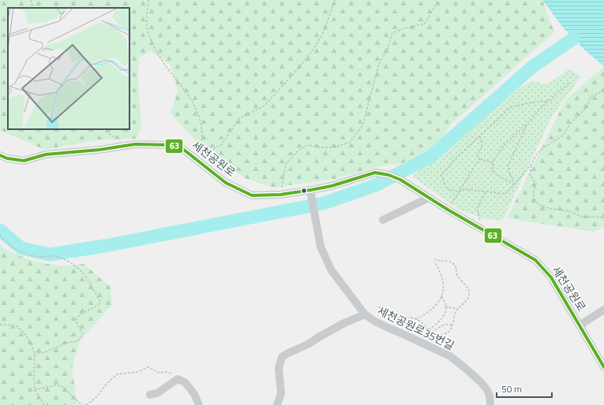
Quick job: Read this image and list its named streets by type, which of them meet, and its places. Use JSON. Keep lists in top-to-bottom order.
{
  "streets": {
    "street": ["세천공원로", "세천공원로35번길"]
  },
  "crossings": [
    ["세천공원로", "세천공원로35번길"]
  ],
  "lines": ["transit line 63"],
  "scale_bar": "50 m"
}
